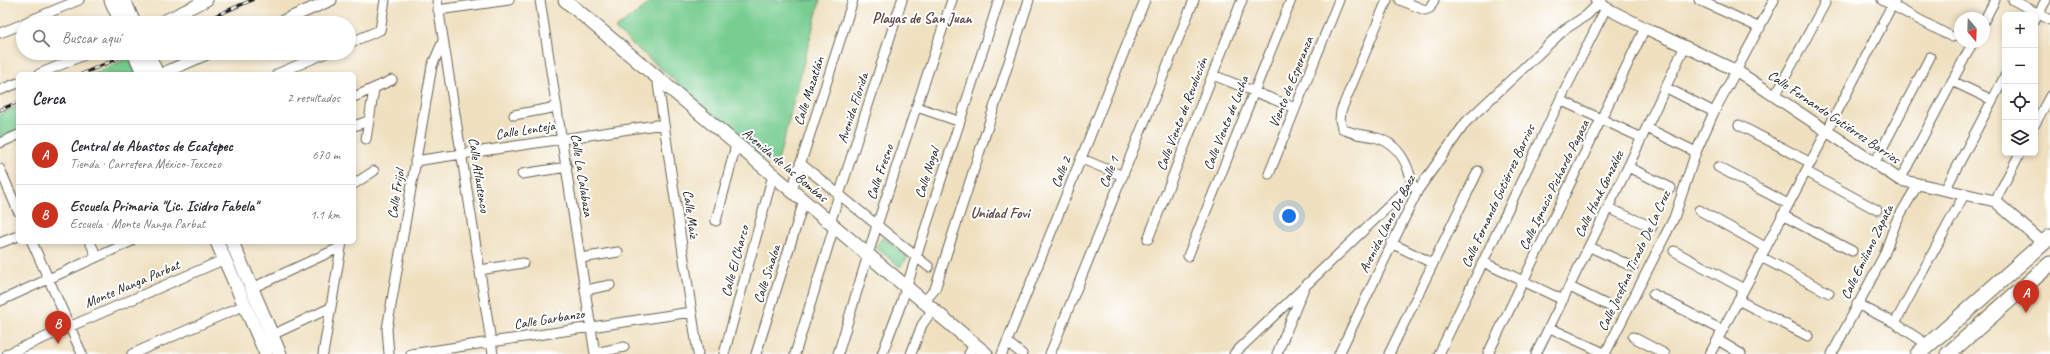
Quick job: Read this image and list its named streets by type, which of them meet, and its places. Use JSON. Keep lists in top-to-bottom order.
{
  "streets": {
    "main road": ["Avenida de las Bombas"],
    "street": [
      "Viento de Esperanza",
      "Calle Mazatlán",
      "Avenida Florida",
      "Calle Viento de Revolución",
      "Calle Fernando Gutiérrez Barrios",
      "Calle Viento de Lucha",
      "Calle Lenteja",
      "Calle Fresno",
      "Calle 2",
      "Calle 1",
      "Calle Nogal",
      "Calle Atlautenco",
      "Calle La Calabaza",
      "Calle Ignacio Pichardo Pagaza",
      "Calle Frijol",
      "Calle Hank González",
      "Calle Maíz",
      "Avenida Llano De Baez",
      "Calle Emiliano Zapata",
      "Calle El Charco",
      "Calle Josefina Tirado De La Cruz",
      "Calle Sinaloa",
      "Monte Nanga Parbat",
      "Calle Garbanzo"
    ]
  },
  "crossings": [
    ["Calle Mazatlán", "Avenida de las Bombas"],
    ["Avenida Florida", "Avenida de las Bombas"],
    ["Calle Fernando Gutiérrez Barrios", "Calle Ignacio Pichardo Pagaza"],
    ["Calle Fernando Gutiérrez Barrios", "Calle Hank González"],
    ["Calle Fernando Gutiérrez Barrios", "Avenida Llano De Baez"],
    ["Calle Fernando Gutiérrez Barrios", "Calle Emiliano Zapata"],
    ["Calle Fernando Gutiérrez Barrios", "Calle Josefina Tirado De La Cruz"],
    ["Calle Lenteja", "Calle Atlautenco"],
    ["Calle Lenteja", "Calle La Calabaza"],
    ["Calle Lenteja", "Calle Frijol"],
    ["Calle Lenteja", "Calle Maíz"],
    ["Avenida de las Bombas", "Calle Fresno"],
    ["Avenida de las Bombas", "Calle Nogal"],
    ["Avenida de las Bombas", "Calle Maíz"],
    ["Avenida de las Bombas", "Calle El Charco"],
    ["Avenida de las Bombas", "Calle Sinaloa"],
    ["Calle Atlautenco", "Calle Frijol"],
    ["Calle Atlautenco", "Calle Garbanzo"],
    ["Calle La Calabaza", "Calle Garbanzo"],
    ["Calle Maíz", "Calle Garbanzo"]
  ],
  "districts": ["Playas de San Juan", "Unidad Fovi"],
  "north": "bottom",
  "page": {
    "map_buttons": ["+", "−"],
    "search": "Buscar aquí",
    "heading": ["Cerca", "2 resultados"],
    "list": [
      {
        "mark": "A",
        "name": "Central de Abastos de Ecatepec",
        "note": "Tienda · Carretera México-Texcoco",
        "value": "670 m"
      },
      {
        "mark": "B",
        "name": "Escuela Primaria \"Lic. Isidro Fabela\"",
        "note": "Escuela · Monte Nanga Parbat",
        "value": "1.1 km"
      }
    ],
    "pins": ["A", "B"]
  }
}
